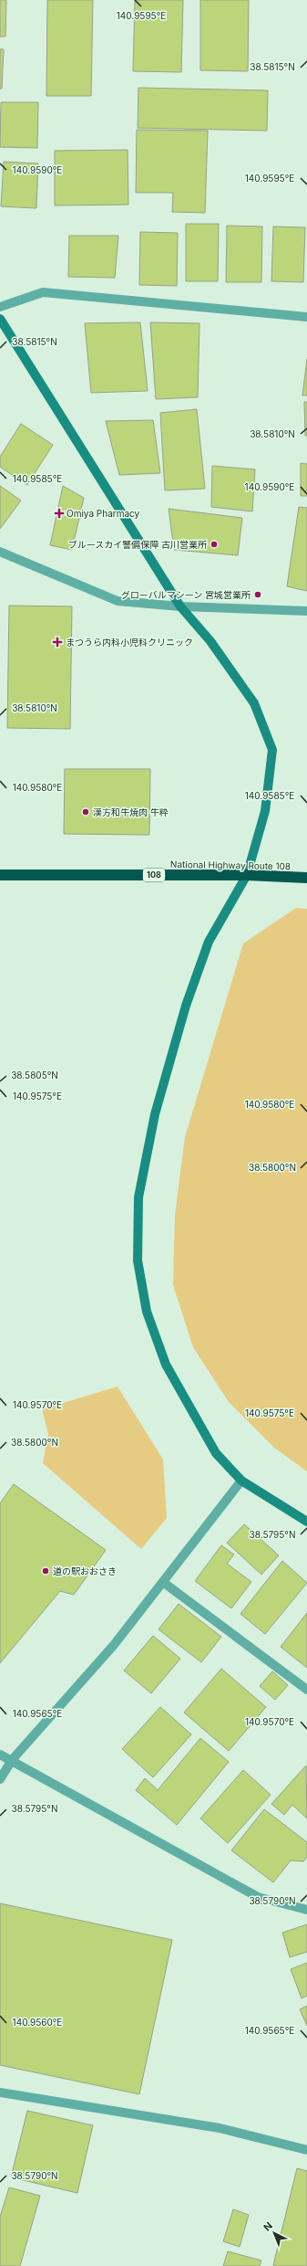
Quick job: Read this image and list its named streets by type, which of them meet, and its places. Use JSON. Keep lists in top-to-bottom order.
{
  "streets": {
    "highway": ["National Highway Route 108", "108"]
  },
  "places": {
    "health": ["Omiya Pharmacy", "まつうら内科小児科クリニック"],
    "other": [
      "ブルースカイ警備保障 古川営業所",
      "グローバルマシーン 宮城営業所",
      "漢方和牛焼肉 牛粋",
      "道の駅おおさき"
    ]
  },
  "north": "top left",
  "coordinates": [
    "140.9595°E",
    "38.5815°N",
    "140.9590°E",
    "38.5810°N",
    "140.9585°E",
    "140.9580°E",
    "38.5805°N",
    "140.9575°E",
    "38.5800°N",
    "140.9570°E",
    "38.5795°N",
    "140.9565°E",
    "38.5790°N",
    "140.9560°E"
  ]
}
